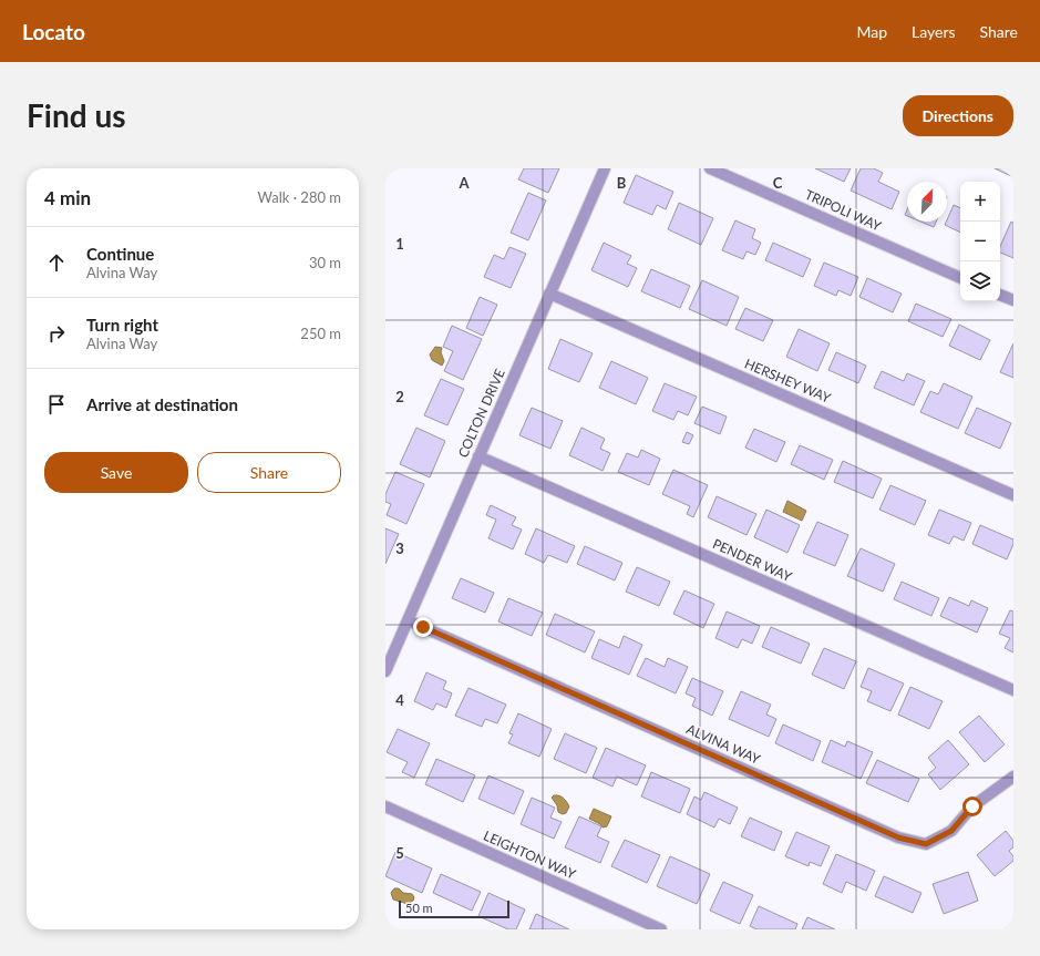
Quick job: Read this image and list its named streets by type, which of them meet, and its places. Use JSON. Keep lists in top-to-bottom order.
{
  "streets": {
    "street": [
      "TRIPOLI WAY",
      "HERSHEY WAY",
      "COLTON DRIVE",
      "PENDER WAY",
      "ALVINA WAY",
      "LEIGHTON WAY"
    ]
  },
  "crossings": [
    ["HERSHEY WAY", "COLTON DRIVE"],
    ["COLTON DRIVE", "PENDER WAY"],
    ["COLTON DRIVE", "ALVINA WAY"]
  ],
  "scale_bar": "50 m",
  "north": "top right",
  "page": {
    "header": "Locato",
    "nav": ["Map", "Layers", "Share"],
    "buttons": [
      "Directions",
      ["Save", "Share"]
    ],
    "title": "Find us",
    "heading": ["4 min", "Walk · 280 m"],
    "map_buttons": ["+", "−"],
    "list": [
      ["Continue", "Alvina Way", "30 m"],
      ["Turn right", "Alvina Way", "250 m"],
      "Arrive at destination"
    ],
    "scale": "50 m"
  },
  "grid": {
    "columns": ["A", "B", "C"],
    "rows": [
      "1",
      "2",
      "3",
      "4",
      "5"
    ]
  }
}
